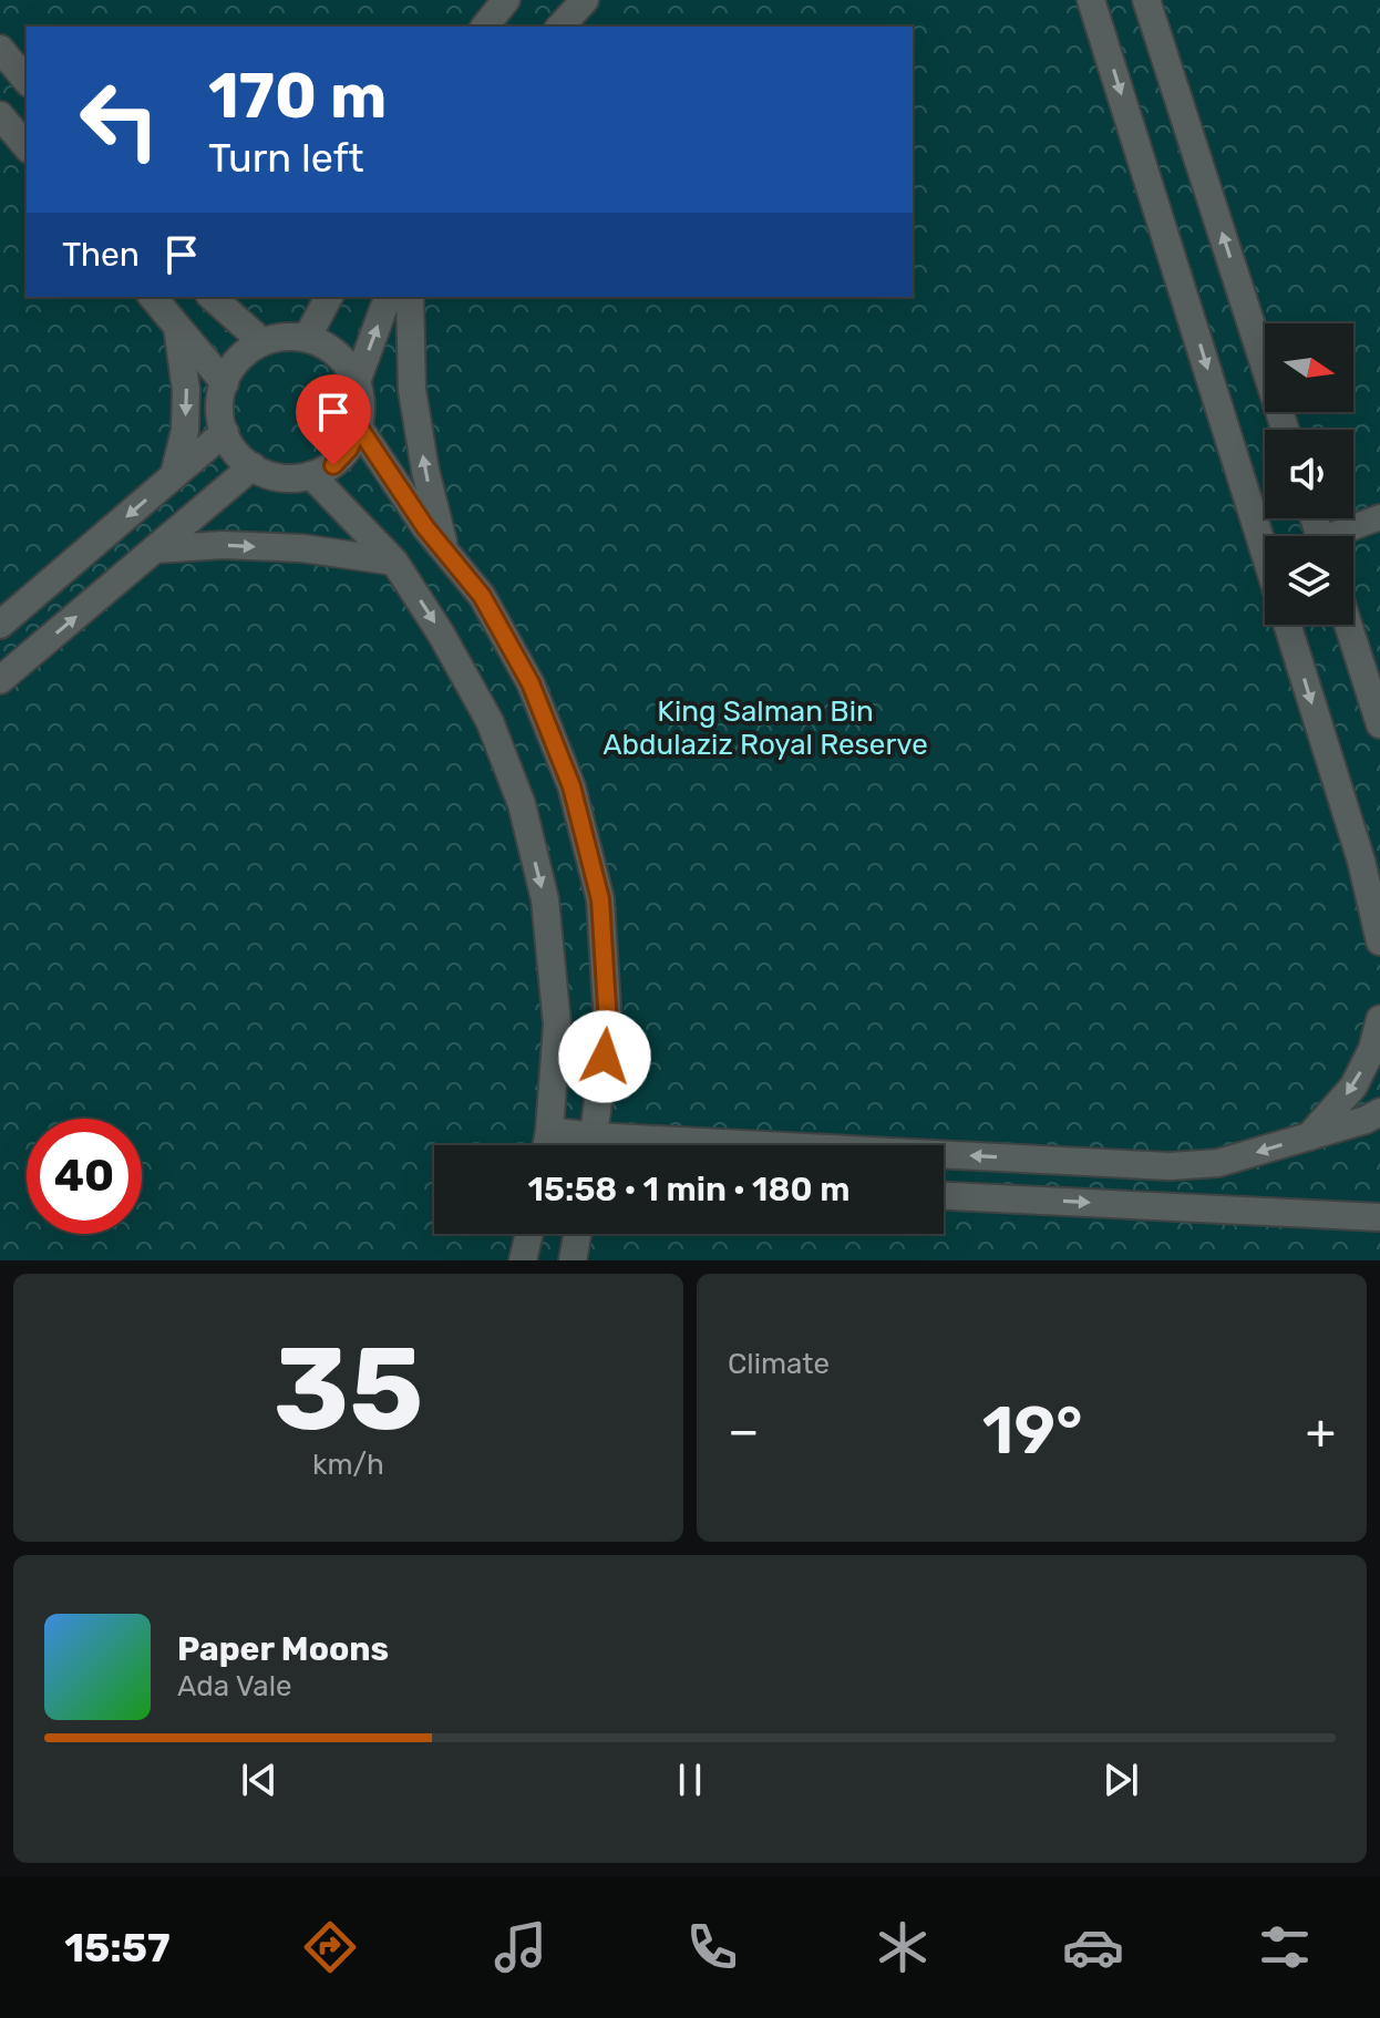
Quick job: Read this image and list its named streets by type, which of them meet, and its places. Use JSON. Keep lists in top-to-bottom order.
{
  "parks": ["King Salman Bin Abdulaziz Royal Reserve"],
  "north": "right",
  "page": {
    "turn": ["170 m", "Turn left"],
    "then": "Then",
    "limit": "40",
    "trip": "15:58 · 1 min · 180 m",
    "tile": [
      ["35", "km/h"],
      "Climate"
    ],
    "heat": ["−", "19°", "+"],
    "song": ["Paper Moons", "Ada Vale"],
    "tabs": "15:57"
  }
}
